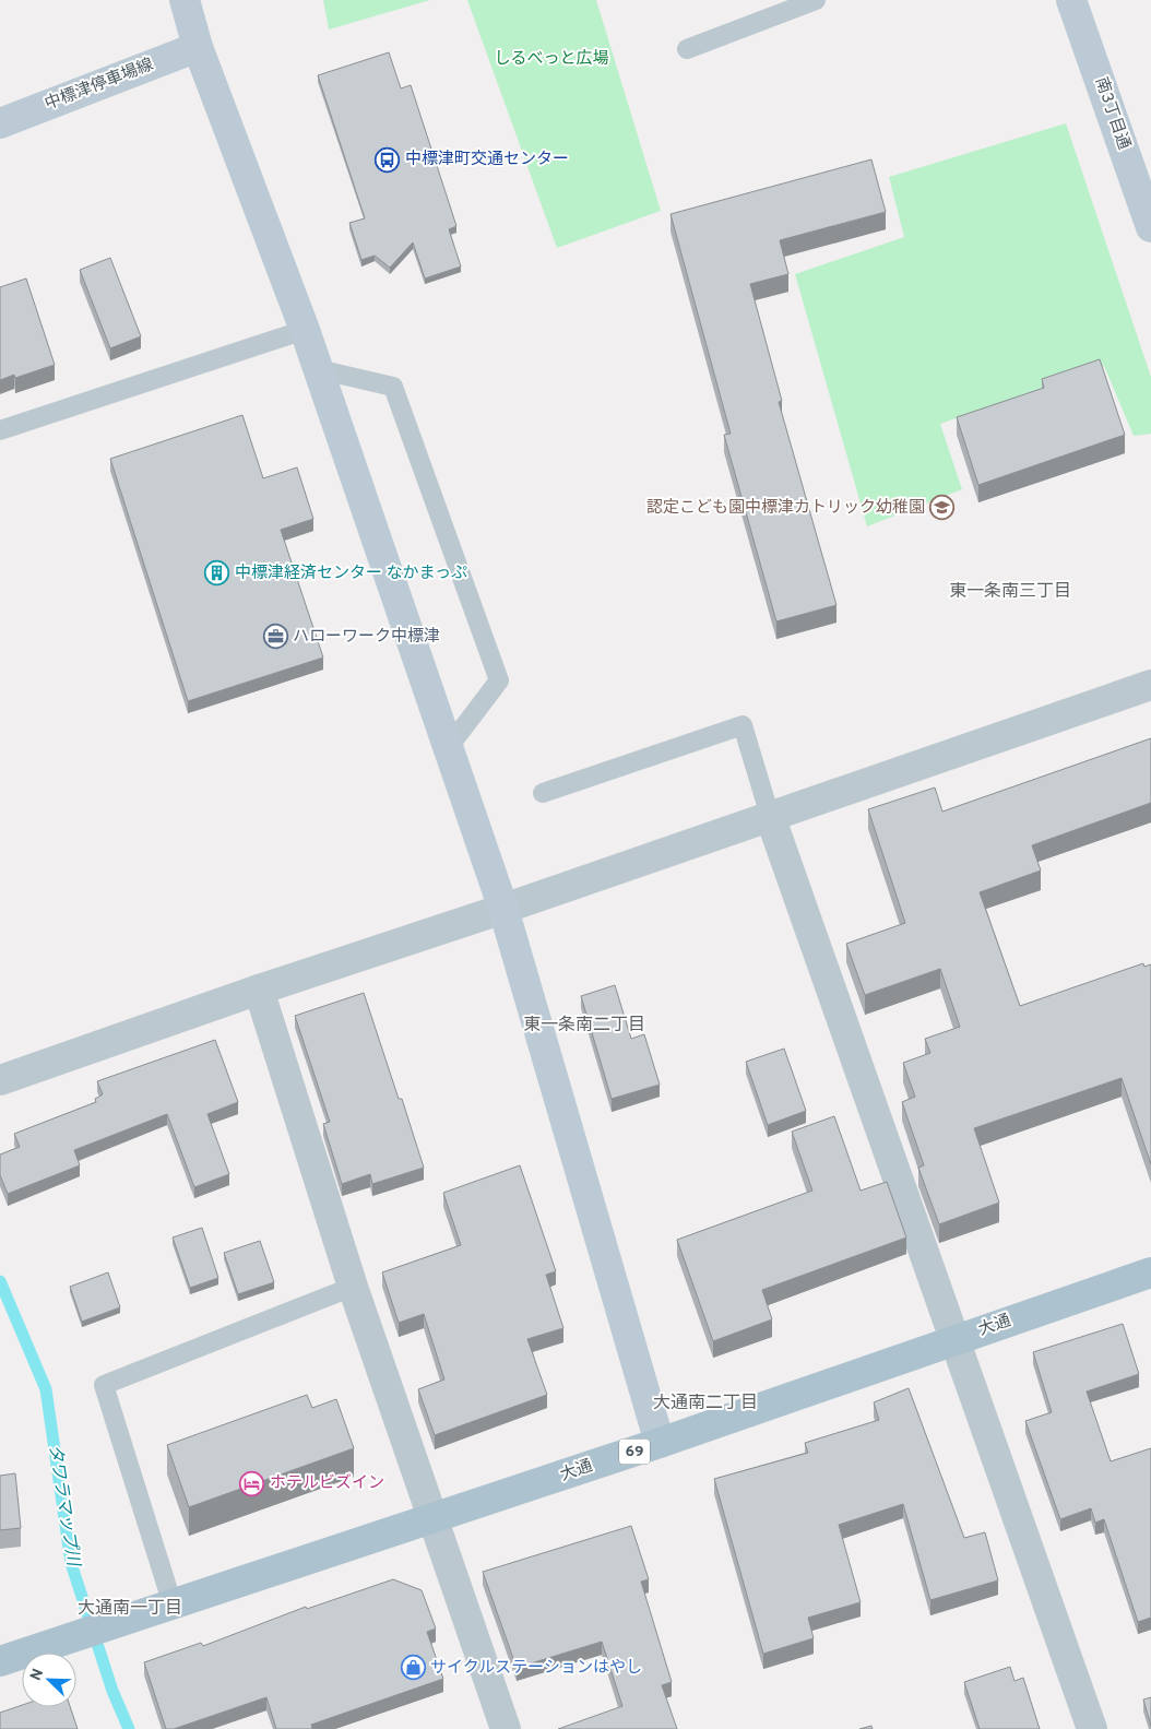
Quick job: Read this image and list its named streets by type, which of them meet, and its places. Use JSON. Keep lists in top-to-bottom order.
{
  "streets": {
    "main road": ["大通", "69"],
    "street": ["中標津停車場線", "南3丁目通"]
  },
  "districts": [
    "東一条南三丁目",
    "東一条南二丁目",
    "大通南二丁目",
    "大通南一丁目"
  ],
  "water": ["タワラマップ川"],
  "parks": ["しるべっと広場"],
  "places": {
    "bus stop": ["中標津町交通センター"],
    "school or university": ["認定こども園中標津カトリック幼稚園"],
    "building": ["中標津経済センター なかまっぷ"],
    "office": ["ハローワーク中標津"],
    "hotel": ["ホテルビズイン"],
    "shop": ["サイクルステーションはやし"]
  },
  "north": "top left"
}
